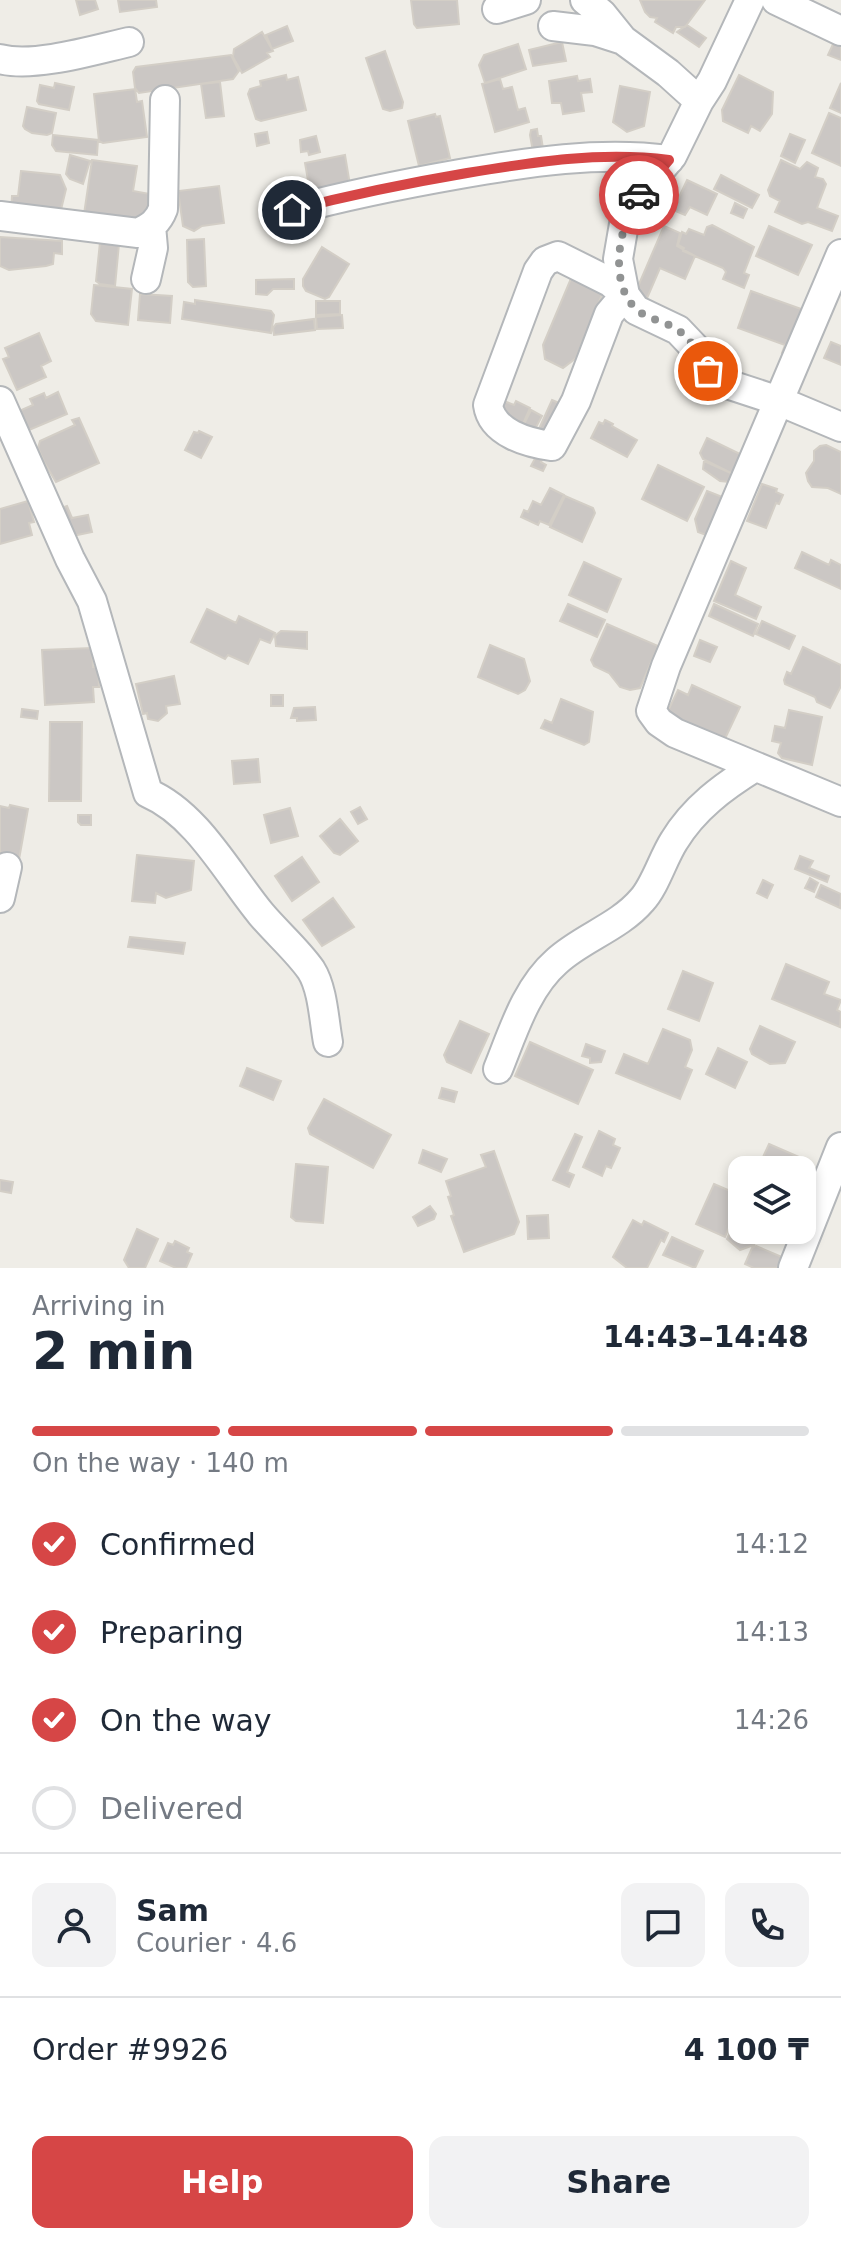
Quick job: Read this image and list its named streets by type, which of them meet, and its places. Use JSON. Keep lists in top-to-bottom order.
{
  "page": {
    "heading": ["2 min", "Arriving in", "14:43–14:48"],
    "panel": [
      "Sam",
      "Courier · 4.6",
      "Order #9926",
      "4 100 ₸"
    ],
    "bar": "On the way · 140 m",
    "list": [
      ["Confirmed", "14:12"],
      ["Preparing", "14:13"],
      ["On the way", "14:26"],
      "Delivered"
    ],
    "buttons": ["Help", "Share"]
  }
}
